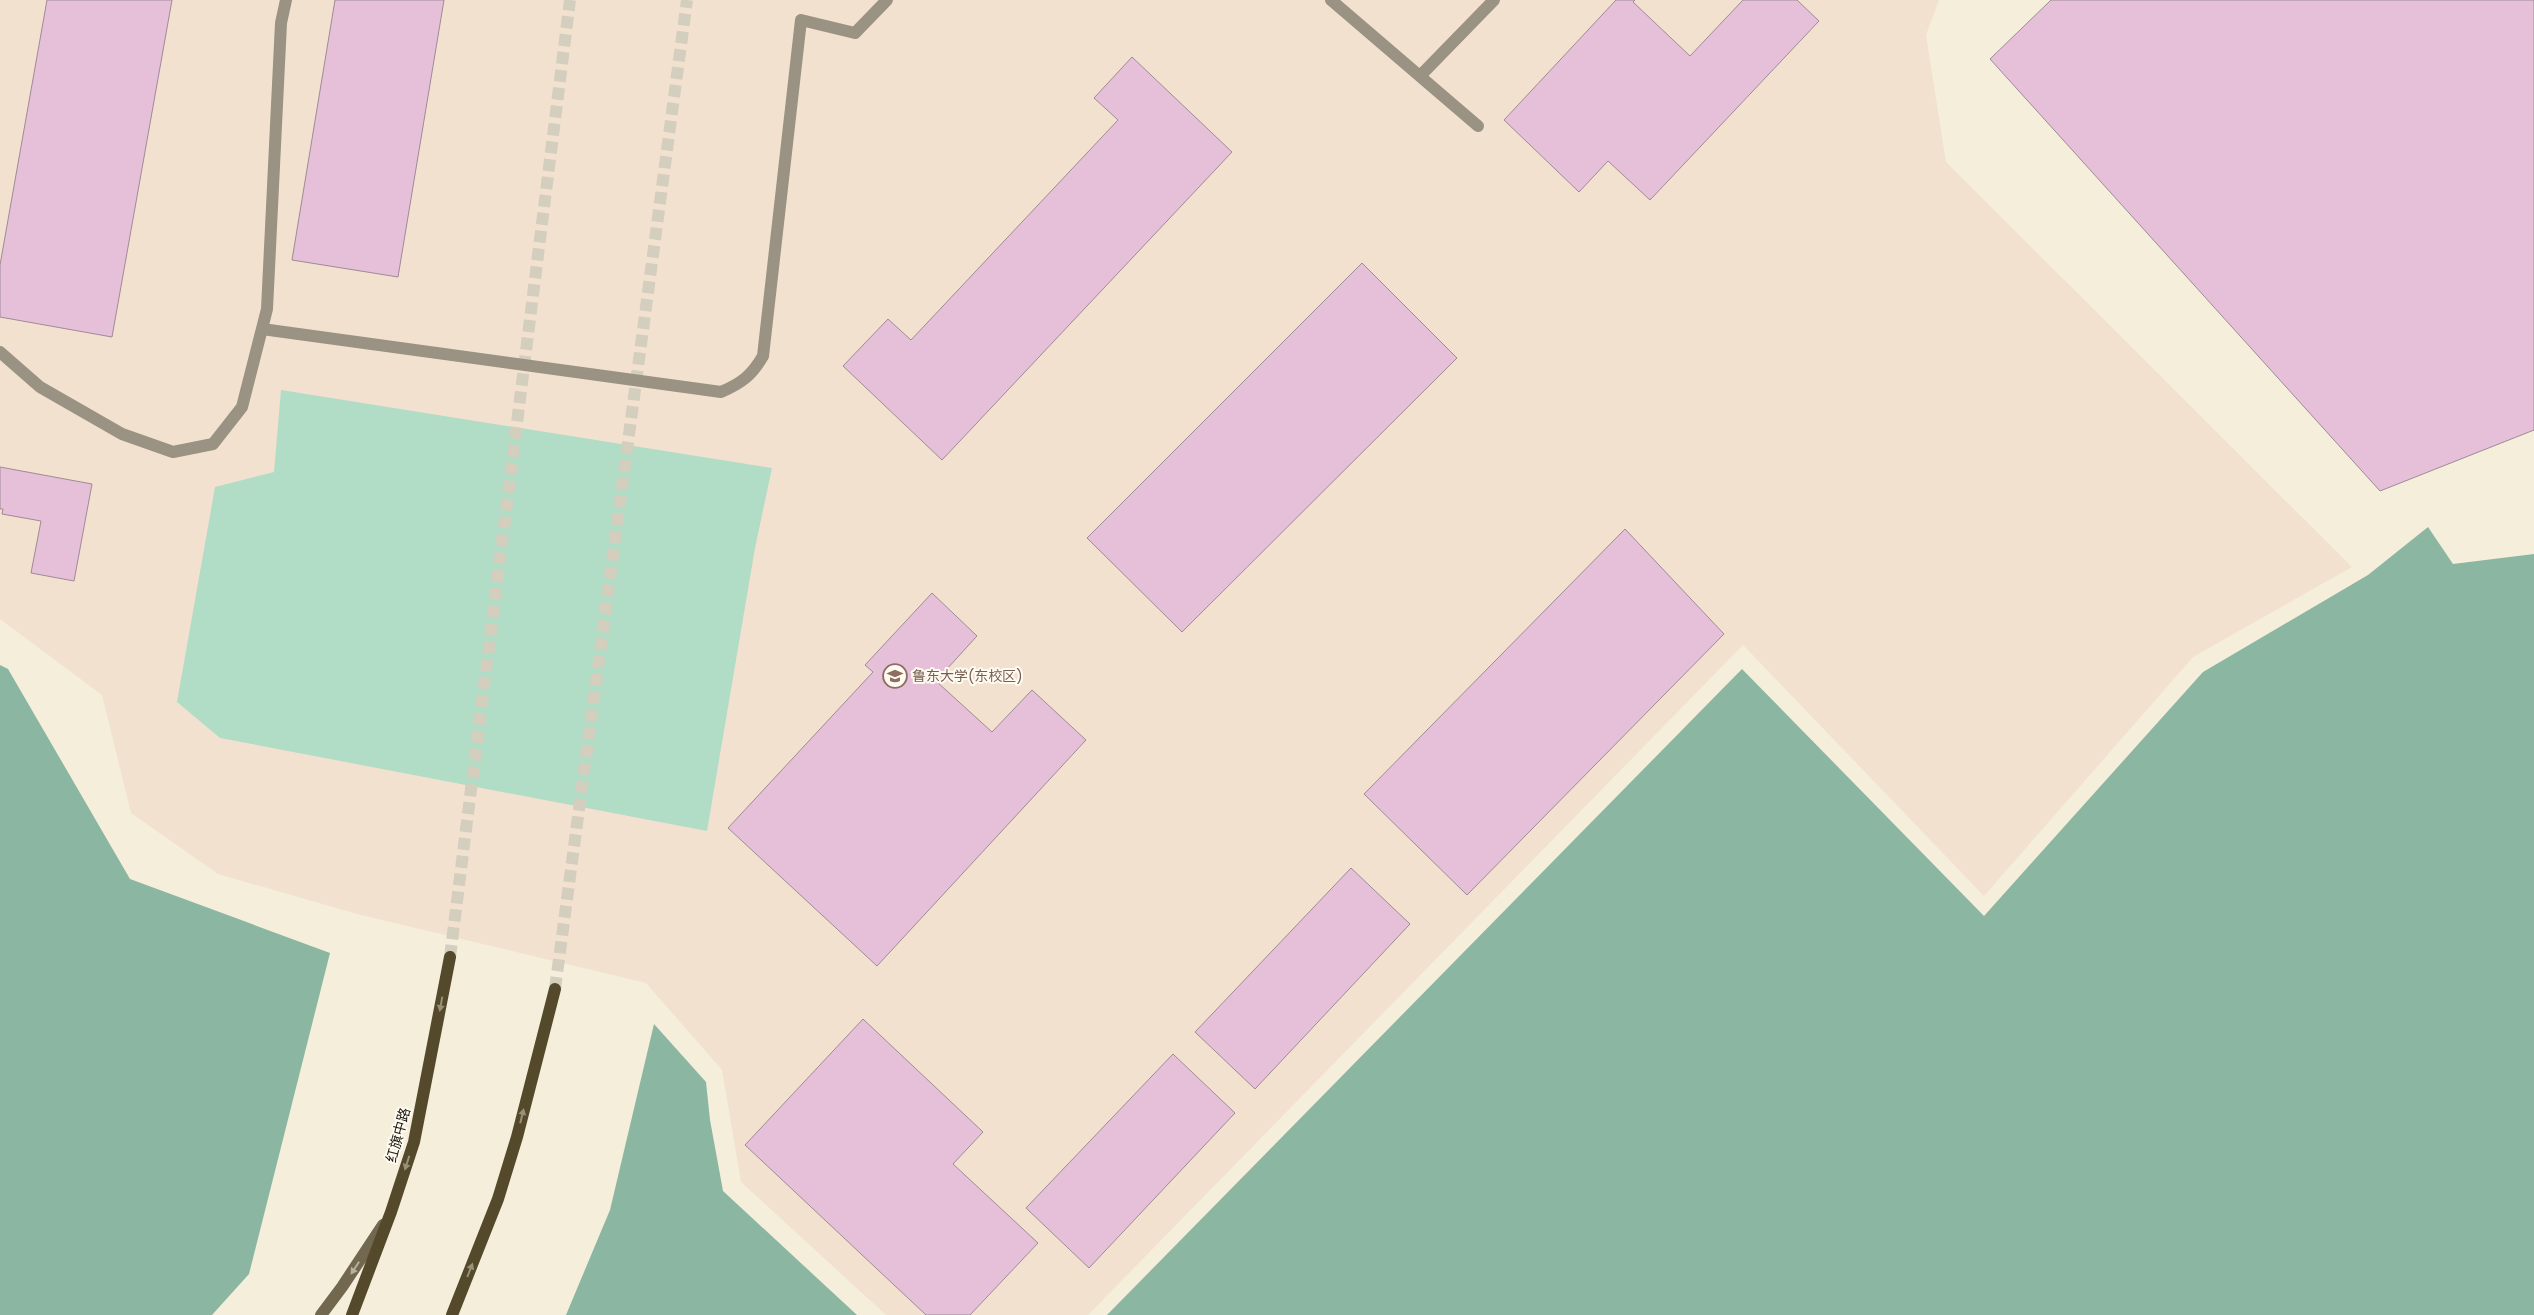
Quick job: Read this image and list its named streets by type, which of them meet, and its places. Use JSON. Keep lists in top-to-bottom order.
{
  "streets": {
    "main road": ["红旗中路"]
  },
  "places": {
    "school or university": ["鲁东大学(东校区)"]
  }
}
